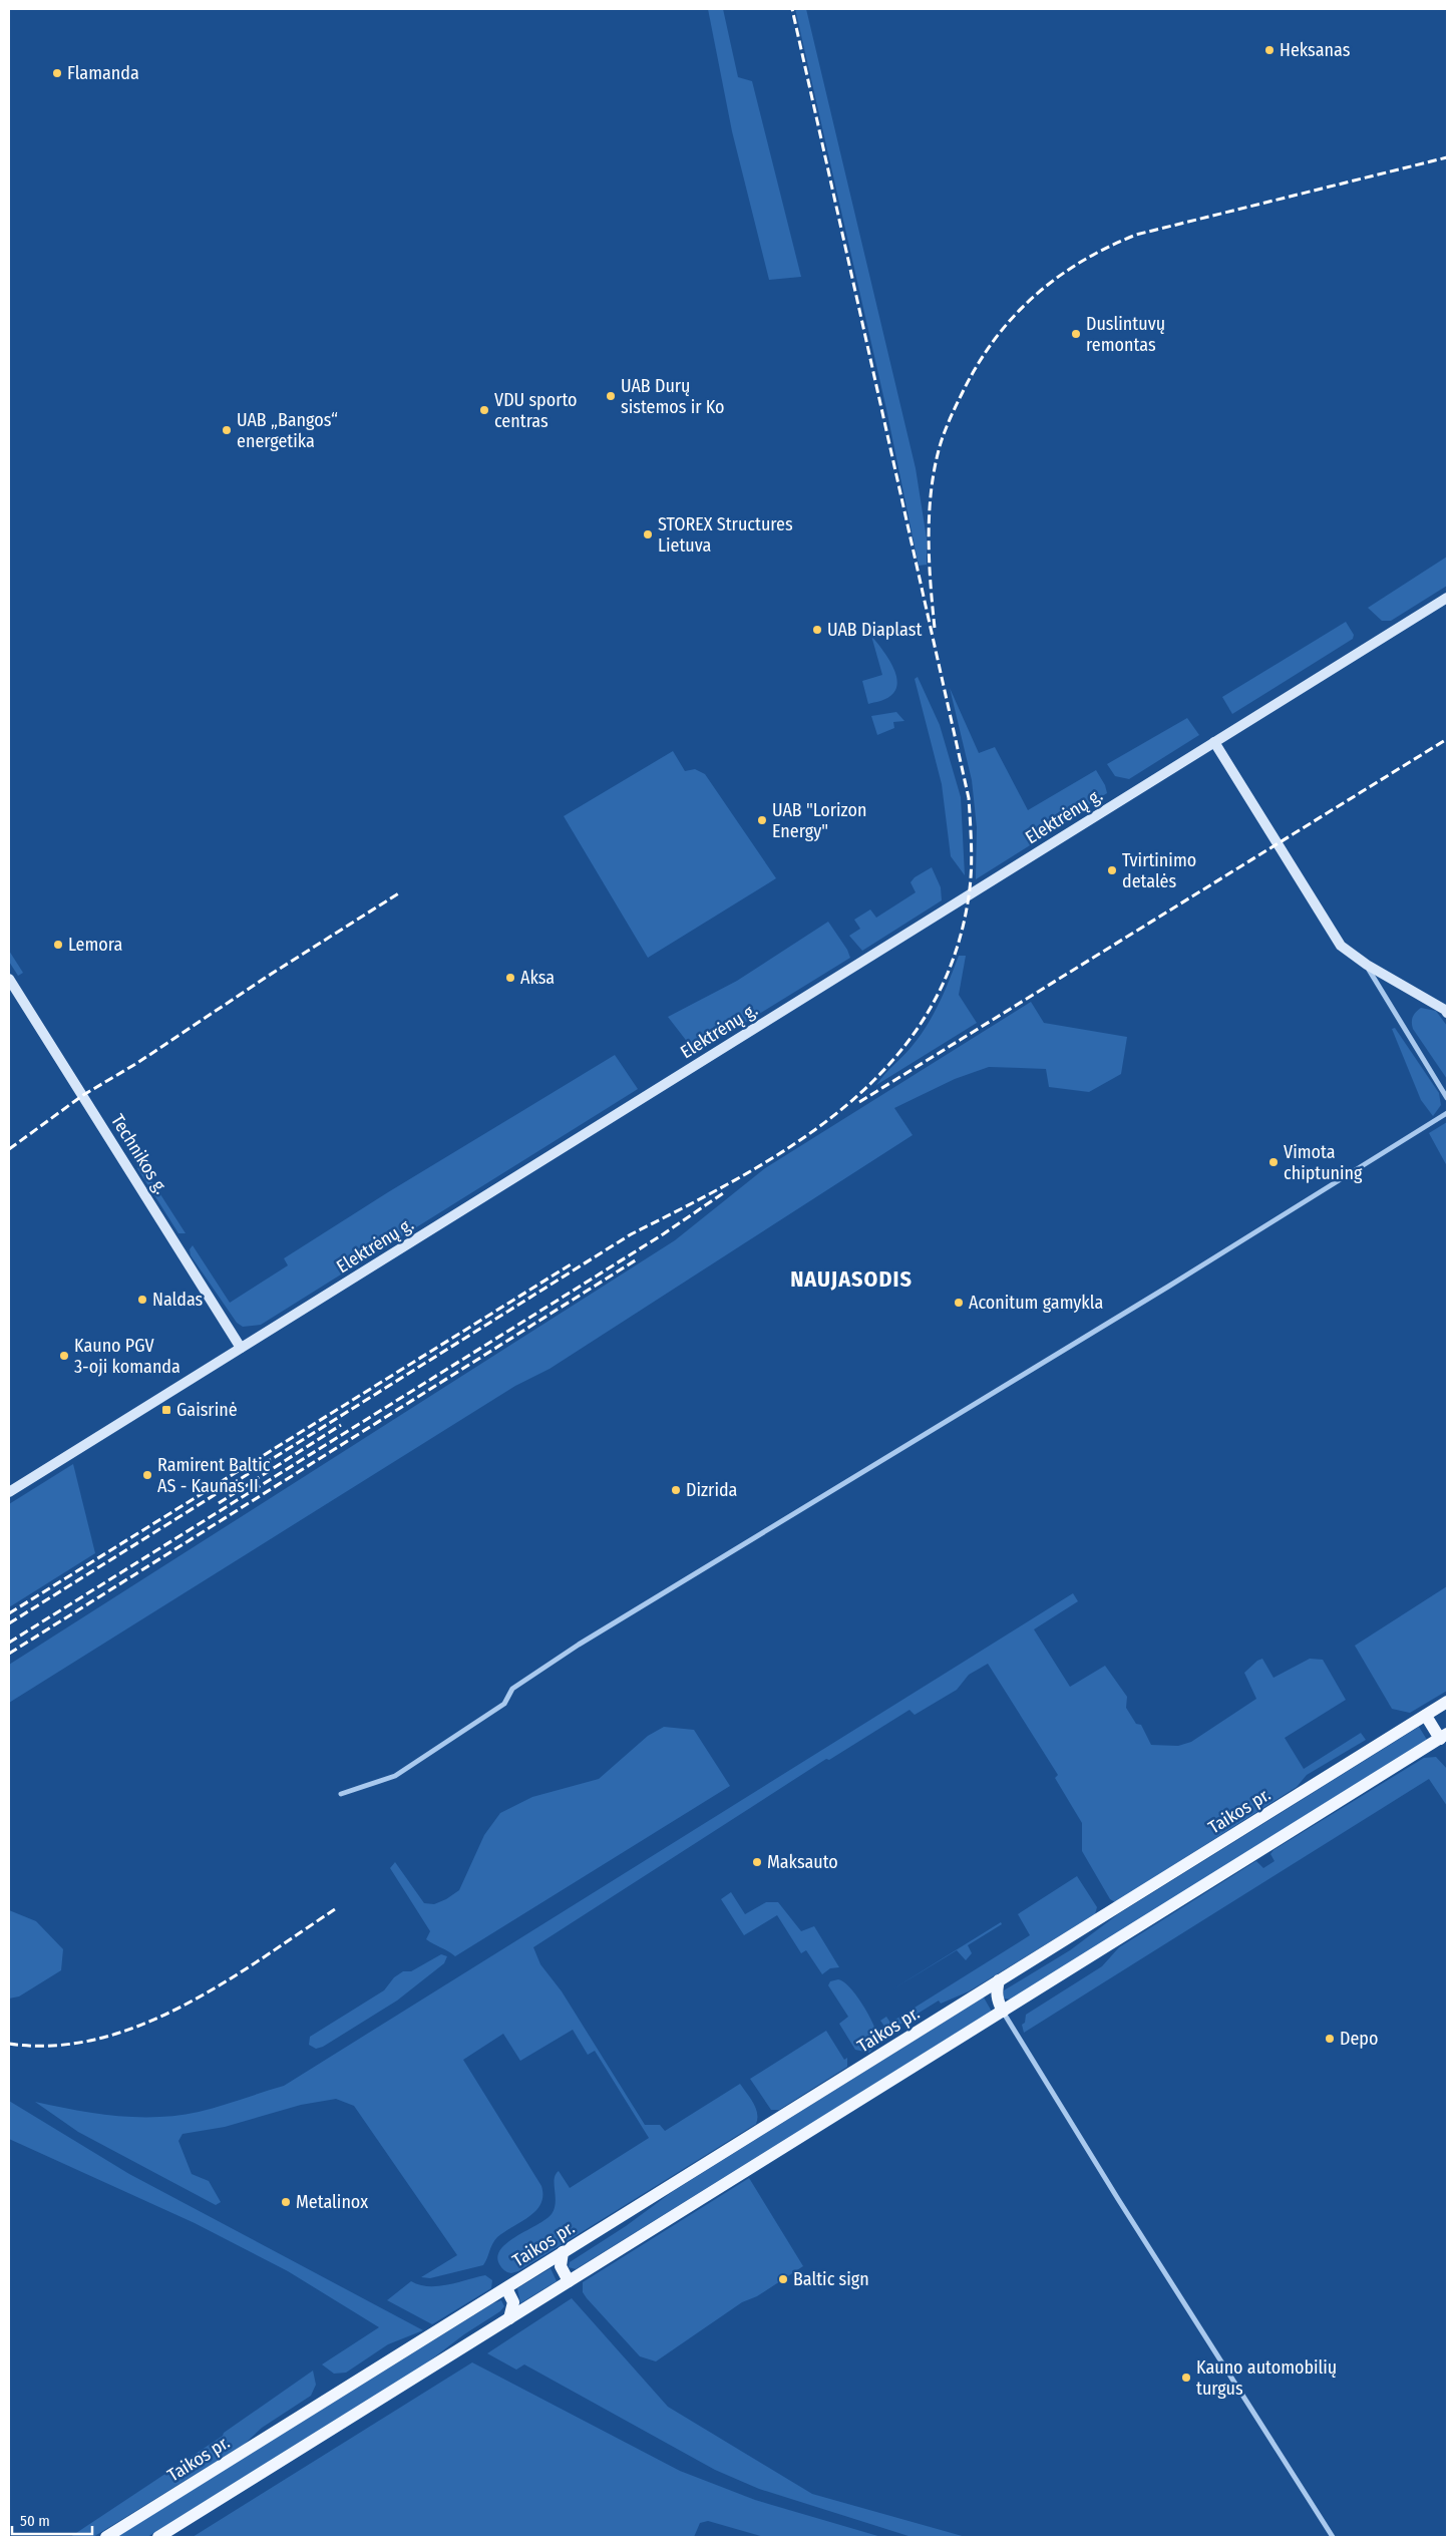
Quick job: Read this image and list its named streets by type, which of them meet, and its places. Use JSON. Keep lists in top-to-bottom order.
{
  "streets": {
    "main road": ["Taikos pr."],
    "street": ["Elektrėnų g.", "Technikos g."]
  },
  "crossings": [
    ["Elektrėnų g.", "Technikos g."]
  ],
  "districts": ["NAUJASODIS"],
  "places": {
    "other": [
      "Heksanas",
      "Flamanda",
      "Duslintuvų remontas",
      "UAB Durų sistemos ir Ko",
      "VDU sporto centras",
      "UAB „Bangos“ energetika",
      "STOREX Structures Lietuva",
      "UAB Diaplast",
      "UAB \"Lorizon Energy\"",
      "Tvirtinimo detalės",
      "Lemora",
      "Aksa",
      "Vimota chiptuning",
      "Naldas",
      "Aconitum gamykla",
      "Kauno PGV 3-oji komanda",
      "Ramirent Baltic AS - Kaunas II",
      "Dizrida",
      "Maksauto",
      "Depo",
      "Metalinox",
      "Baltic sign",
      "Kauno automobilių turgus"
    ],
    "transit": ["Gaisrinė"]
  },
  "scale_bar": "50 m"
}
